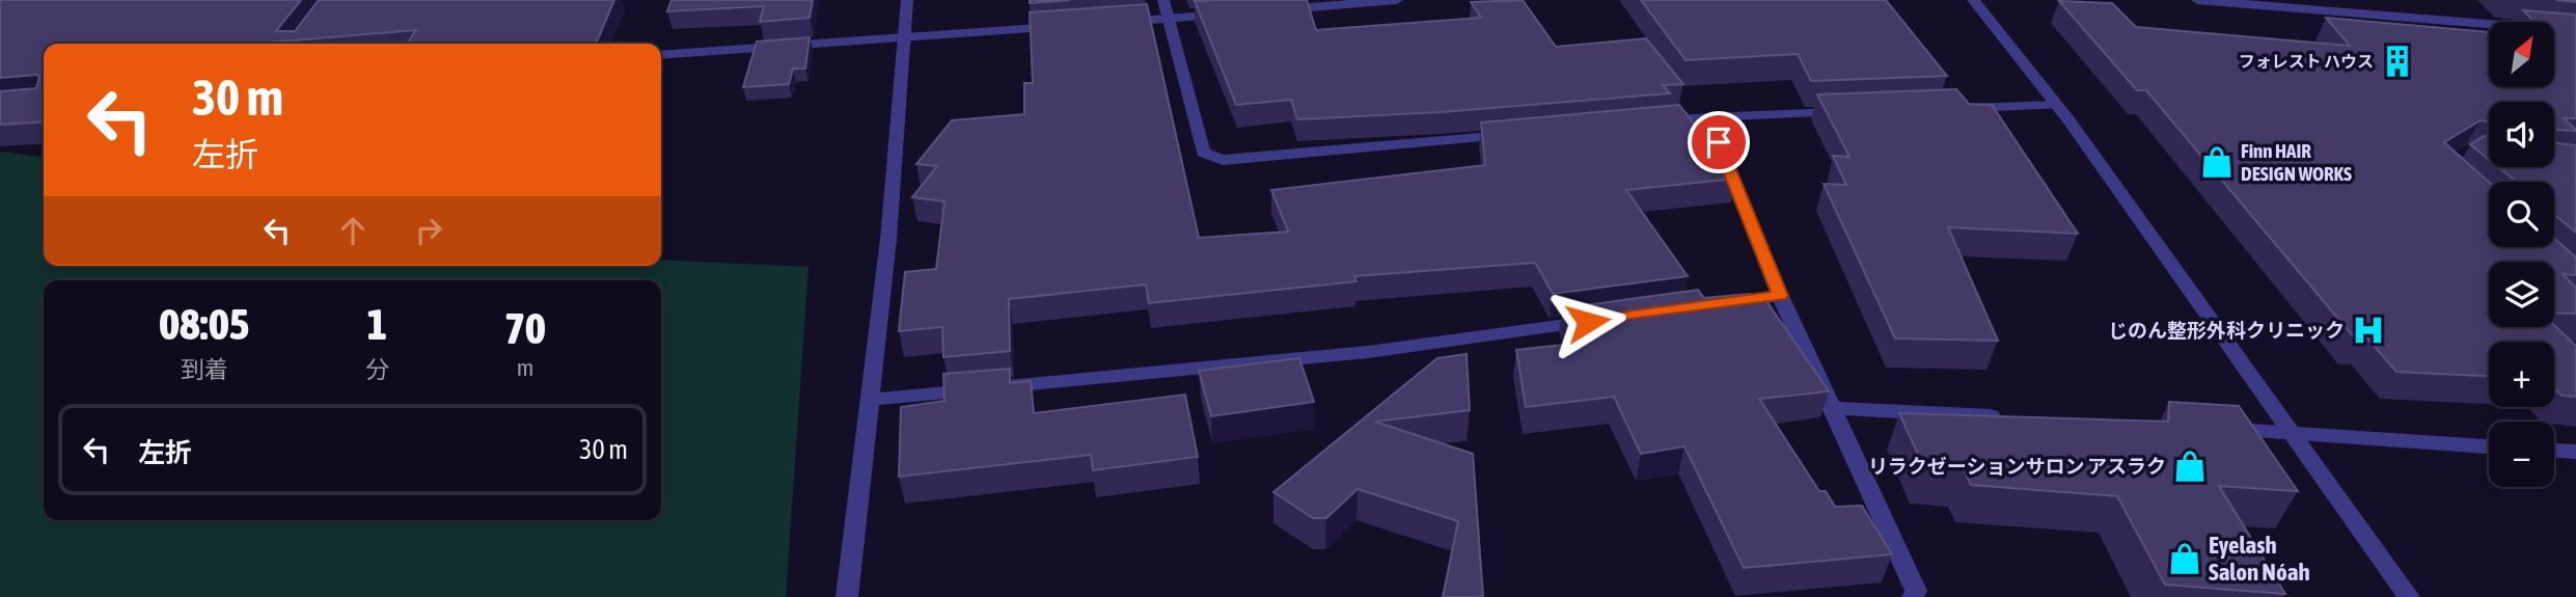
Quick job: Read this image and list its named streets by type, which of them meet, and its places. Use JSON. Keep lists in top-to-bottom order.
{
  "places": {
    "building": ["フォレスト ハウス"],
    "shop": ["Finn HAIR DESIGN WORKS", "リラクゼーションサロン アスラク", "Eyelash Salon Nóah"],
    "hospital": ["じのん整形外科クリニック"]
  },
  "north": "top right",
  "page": {
    "map_buttons": ["+", "−"],
    "turn": ["30 m", "左折"],
    "eta": [
      "08:05",
      "到着",
      "1",
      "分",
      "70",
      "m"
    ],
    "list": [
      {
        "name": "左折",
        "value": "30 m"
      }
    ]
  }
}
